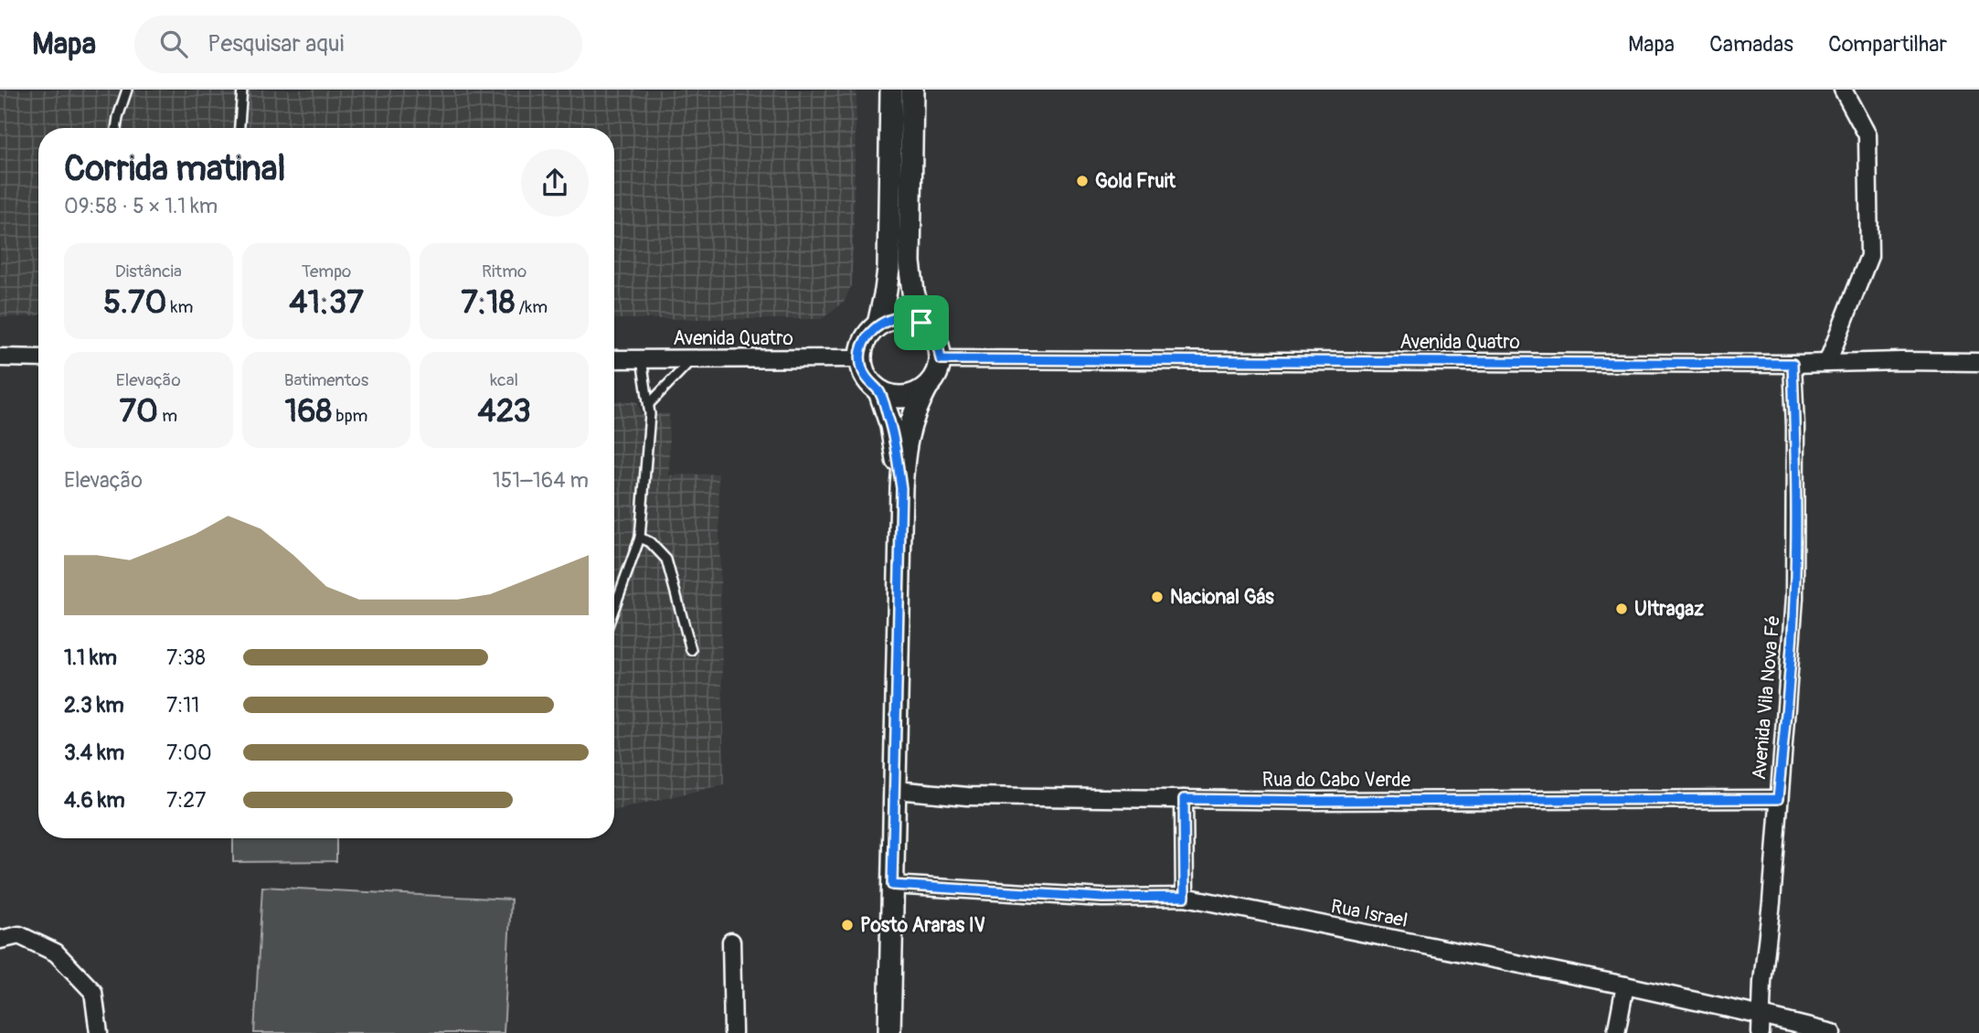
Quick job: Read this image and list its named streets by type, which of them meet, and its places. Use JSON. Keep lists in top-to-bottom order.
{
  "streets": {
    "street": [
      "Avenida Quatro",
      "Avenida Vila Nova Fé",
      "Rua do Cabo Verde",
      "Rua Israel"
    ]
  },
  "crossings": [
    ["Avenida Quatro", "Avenida Vila Nova Fé"],
    ["Avenida Vila Nova Fé", "Rua do Cabo Verde"],
    ["Avenida Vila Nova Fé", "Rua Israel"]
  ],
  "places": [
    "Gold Fruit",
    "Nacional Gás",
    "Ultragaz",
    "Posto Araras IV"
  ],
  "page": {
    "header": "Mapa",
    "search": "Pesquisar aqui",
    "nav": ["Mapa", "Camadas", "Compartilhar"],
    "heading": ["Corrida matinal", "09:58 · 5 × 1.1 km"],
    "stats": [
      ["Distância", "5.70 km"],
      ["Tempo", "41:37"],
      ["Ritmo", "7:18 /km"],
      ["Elevação", "70 m"],
      ["Batimentos", "168 bpm"],
      ["kcal", "423"]
    ],
    "chart": ["Elevação", "151–164 m"],
    "list": [
      {
        "name": "1.1 km",
        "note": "7:38"
      },
      {
        "name": "2.3 km",
        "note": "7:11"
      },
      {
        "name": "3.4 km",
        "note": "7:00"
      },
      {
        "name": "4.6 km",
        "note": "7:27"
      }
    ]
  }
}
